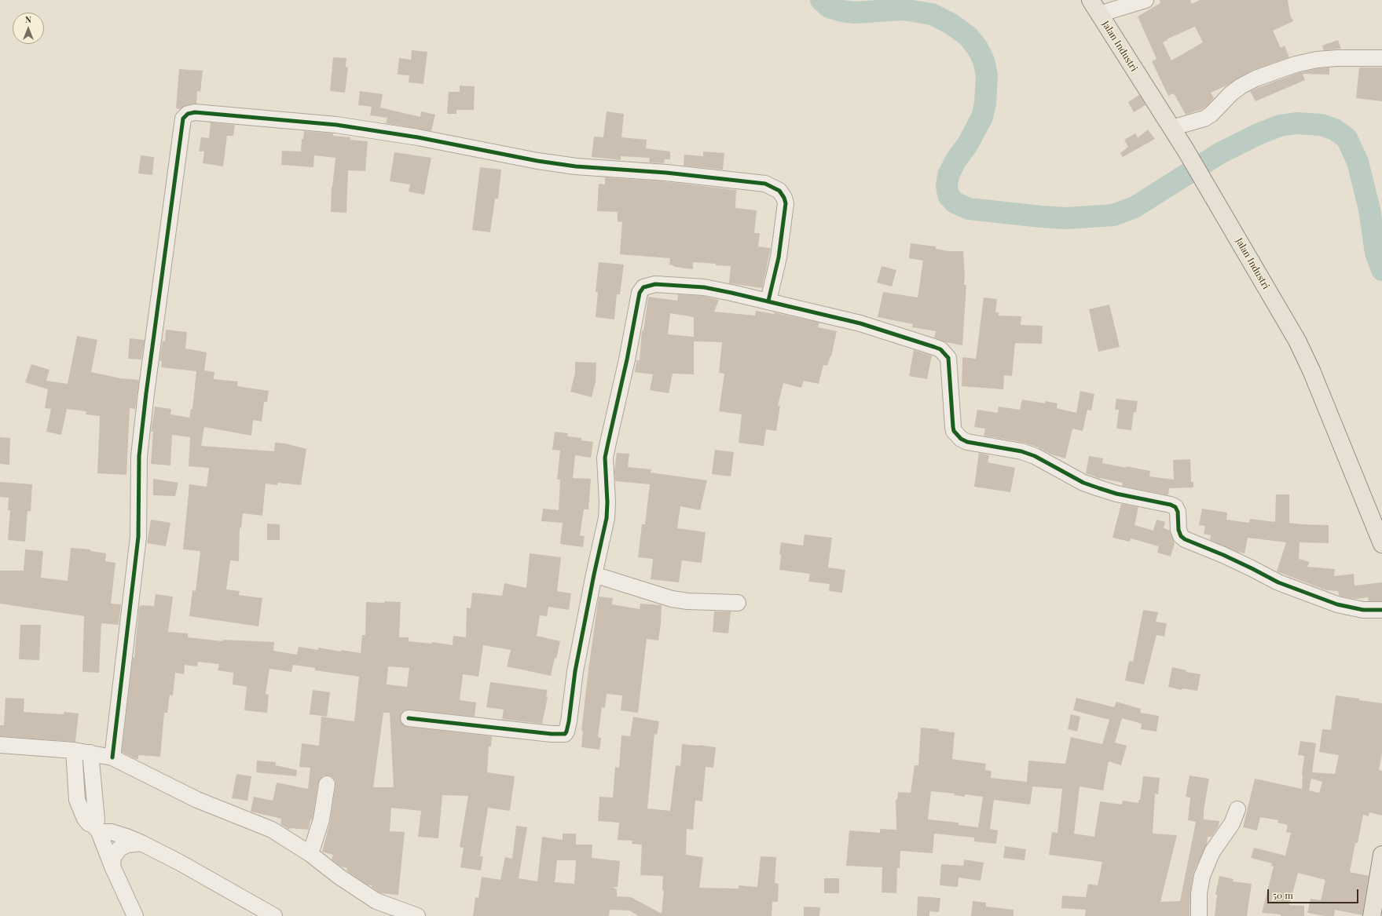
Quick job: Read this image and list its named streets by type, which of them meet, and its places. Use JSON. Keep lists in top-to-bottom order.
{
  "streets": {
    "main road": ["Jalan Industri"]
  },
  "scale_bar": "50 m",
  "north": "top"
}
